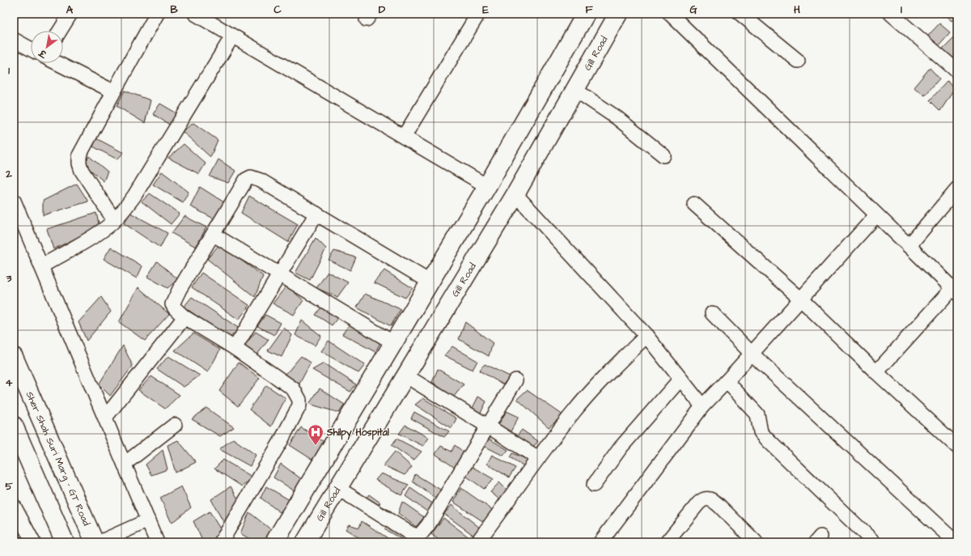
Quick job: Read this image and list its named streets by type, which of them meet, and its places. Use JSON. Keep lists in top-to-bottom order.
{
  "streets": {
    "main road": ["Gill Road", "Sher Shah Suri Marg - GT Road"]
  },
  "places": {
    "hospital": ["Shilpy Hospital"]
  },
  "north": "bottom left",
  "grid": {
    "columns": [
      "A",
      "B",
      "C",
      "D",
      "E",
      "F",
      "G",
      "H",
      "I"
    ],
    "rows": [
      "1",
      "2",
      "3",
      "4",
      "5"
    ]
  }
}
